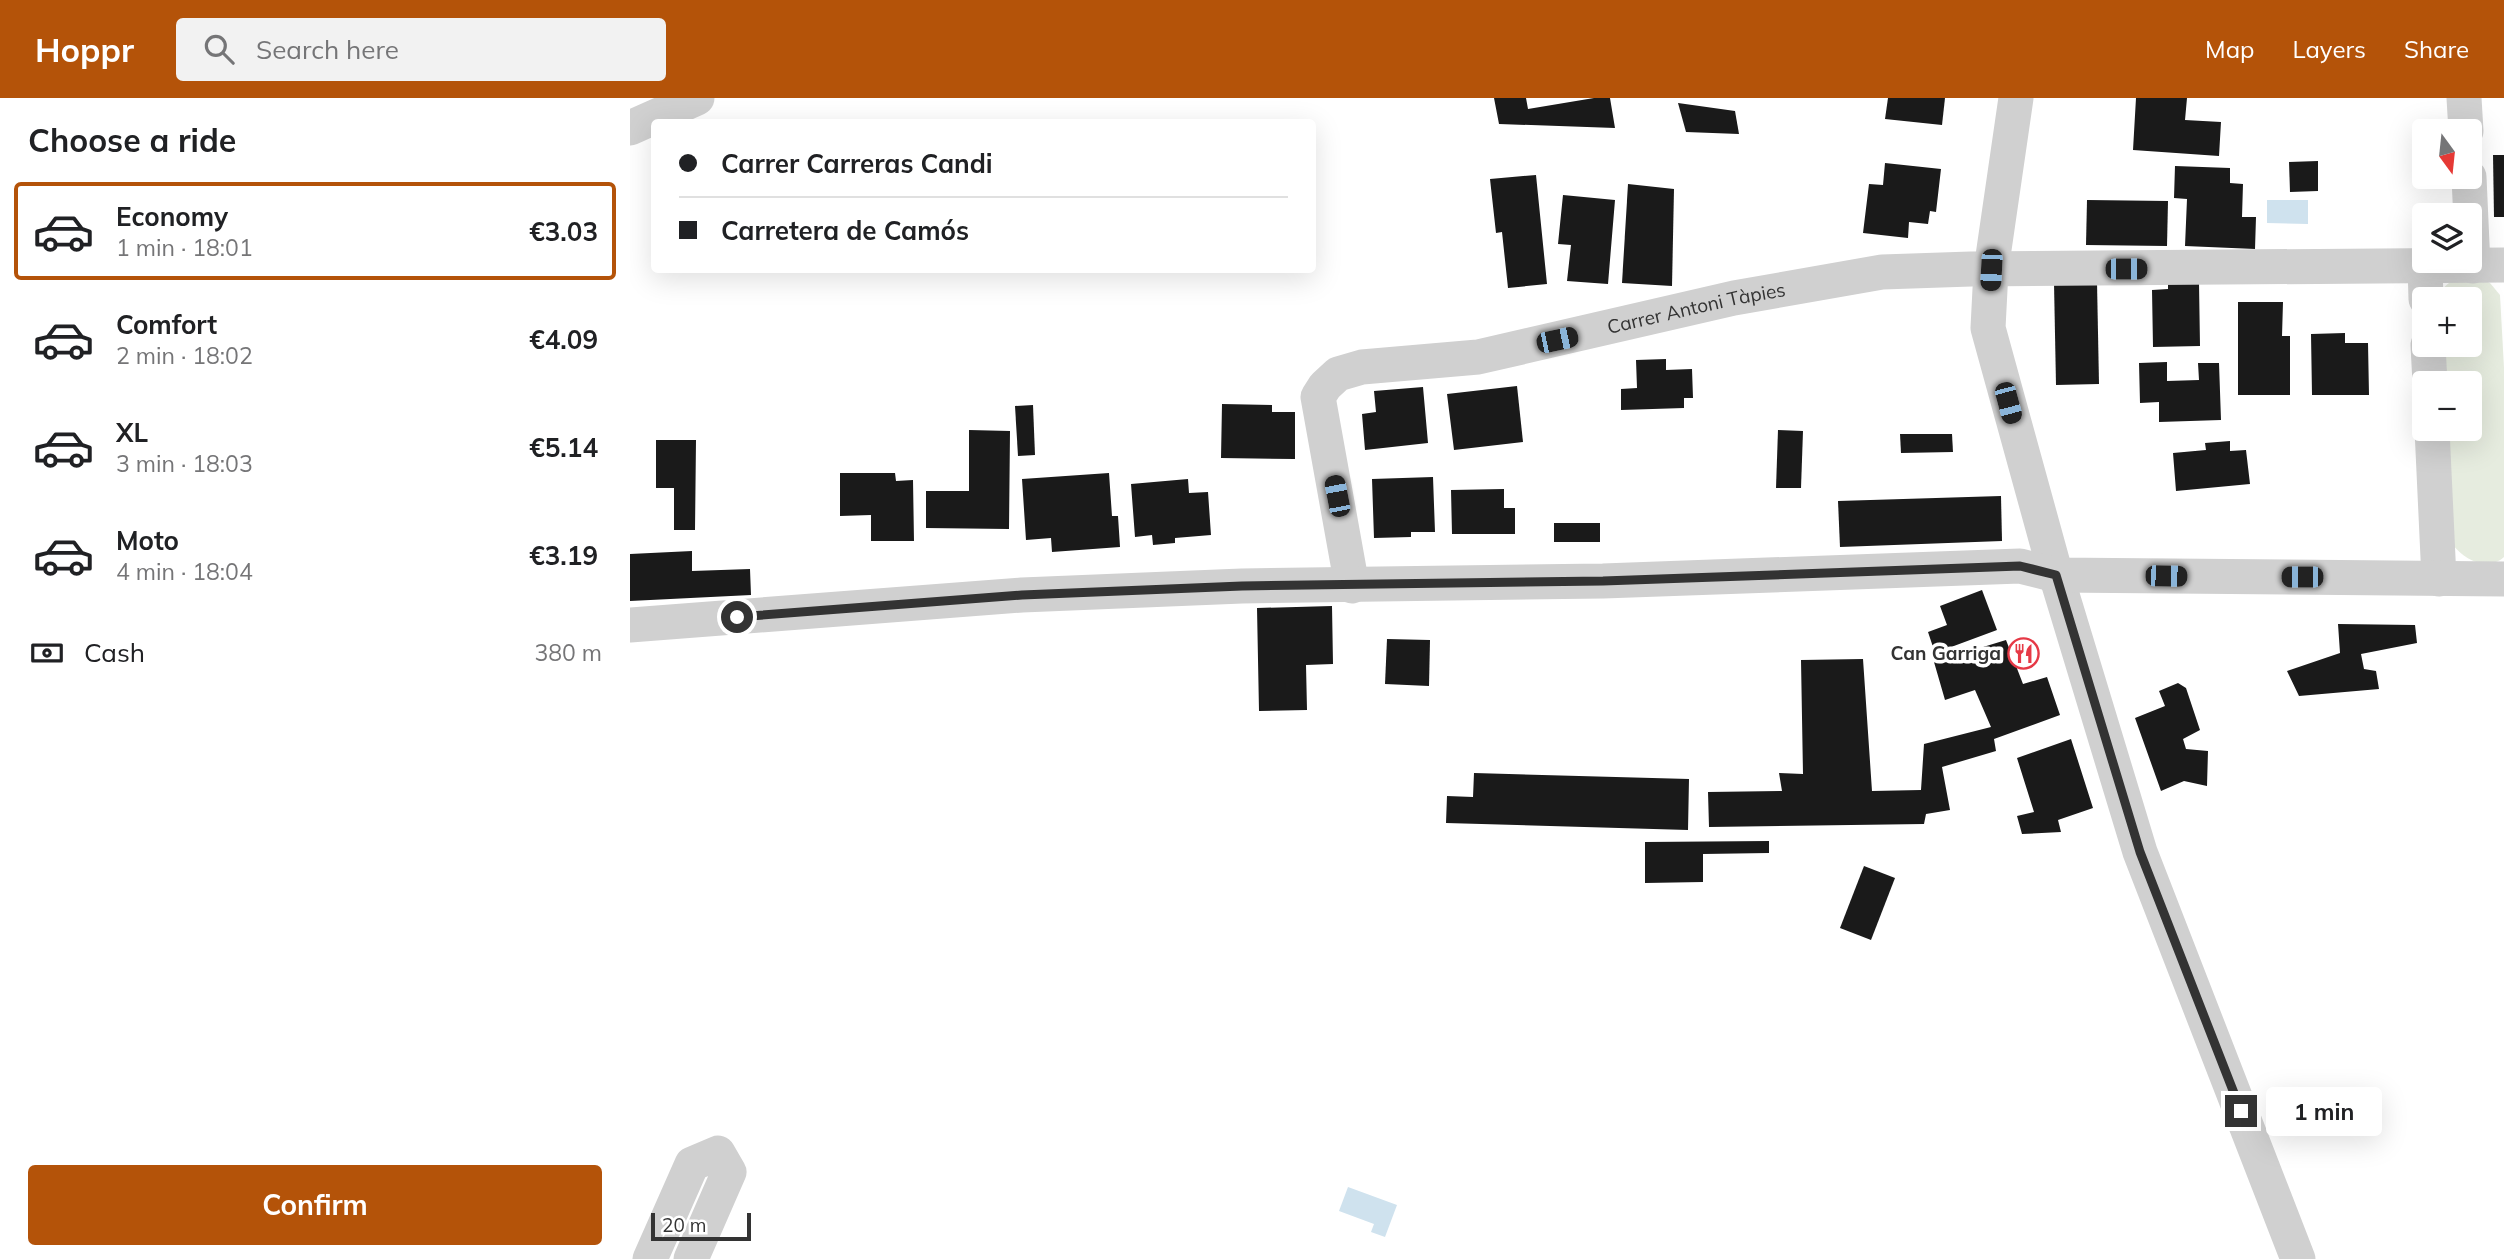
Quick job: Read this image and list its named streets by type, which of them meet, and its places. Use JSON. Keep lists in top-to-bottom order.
{
  "streets": {
    "street": ["Carrer Antoni Tàpies"]
  },
  "places": {
    "restaurant": ["Can Garriga"]
  },
  "scale_bar": "20 m",
  "north": "bottom",
  "page": {
    "header": "Hoppr",
    "search": "Search here",
    "nav": ["Map", "Layers", "Share"],
    "heading": "Choose a ride",
    "map_buttons": ["+", "−"],
    "banner": ["Carrer Carreras Candi", "Carretera de Camós"],
    "list": [
      {
        "name": "Economy",
        "note": "1 min · 18:01",
        "value": "€3.03"
      },
      {
        "name": "Comfort",
        "note": "2 min · 18:02",
        "value": "€4.09"
      },
      {
        "name": "XL",
        "note": "3 min · 18:03",
        "value": "€5.14"
      },
      {
        "name": "Moto",
        "note": "4 min · 18:04",
        "value": "€3.19"
      }
    ],
    "pay": ["Cash", "380 m"],
    "bubble": "1 min",
    "buttons": "Confirm",
    "scale": "20 m"
  }
}
